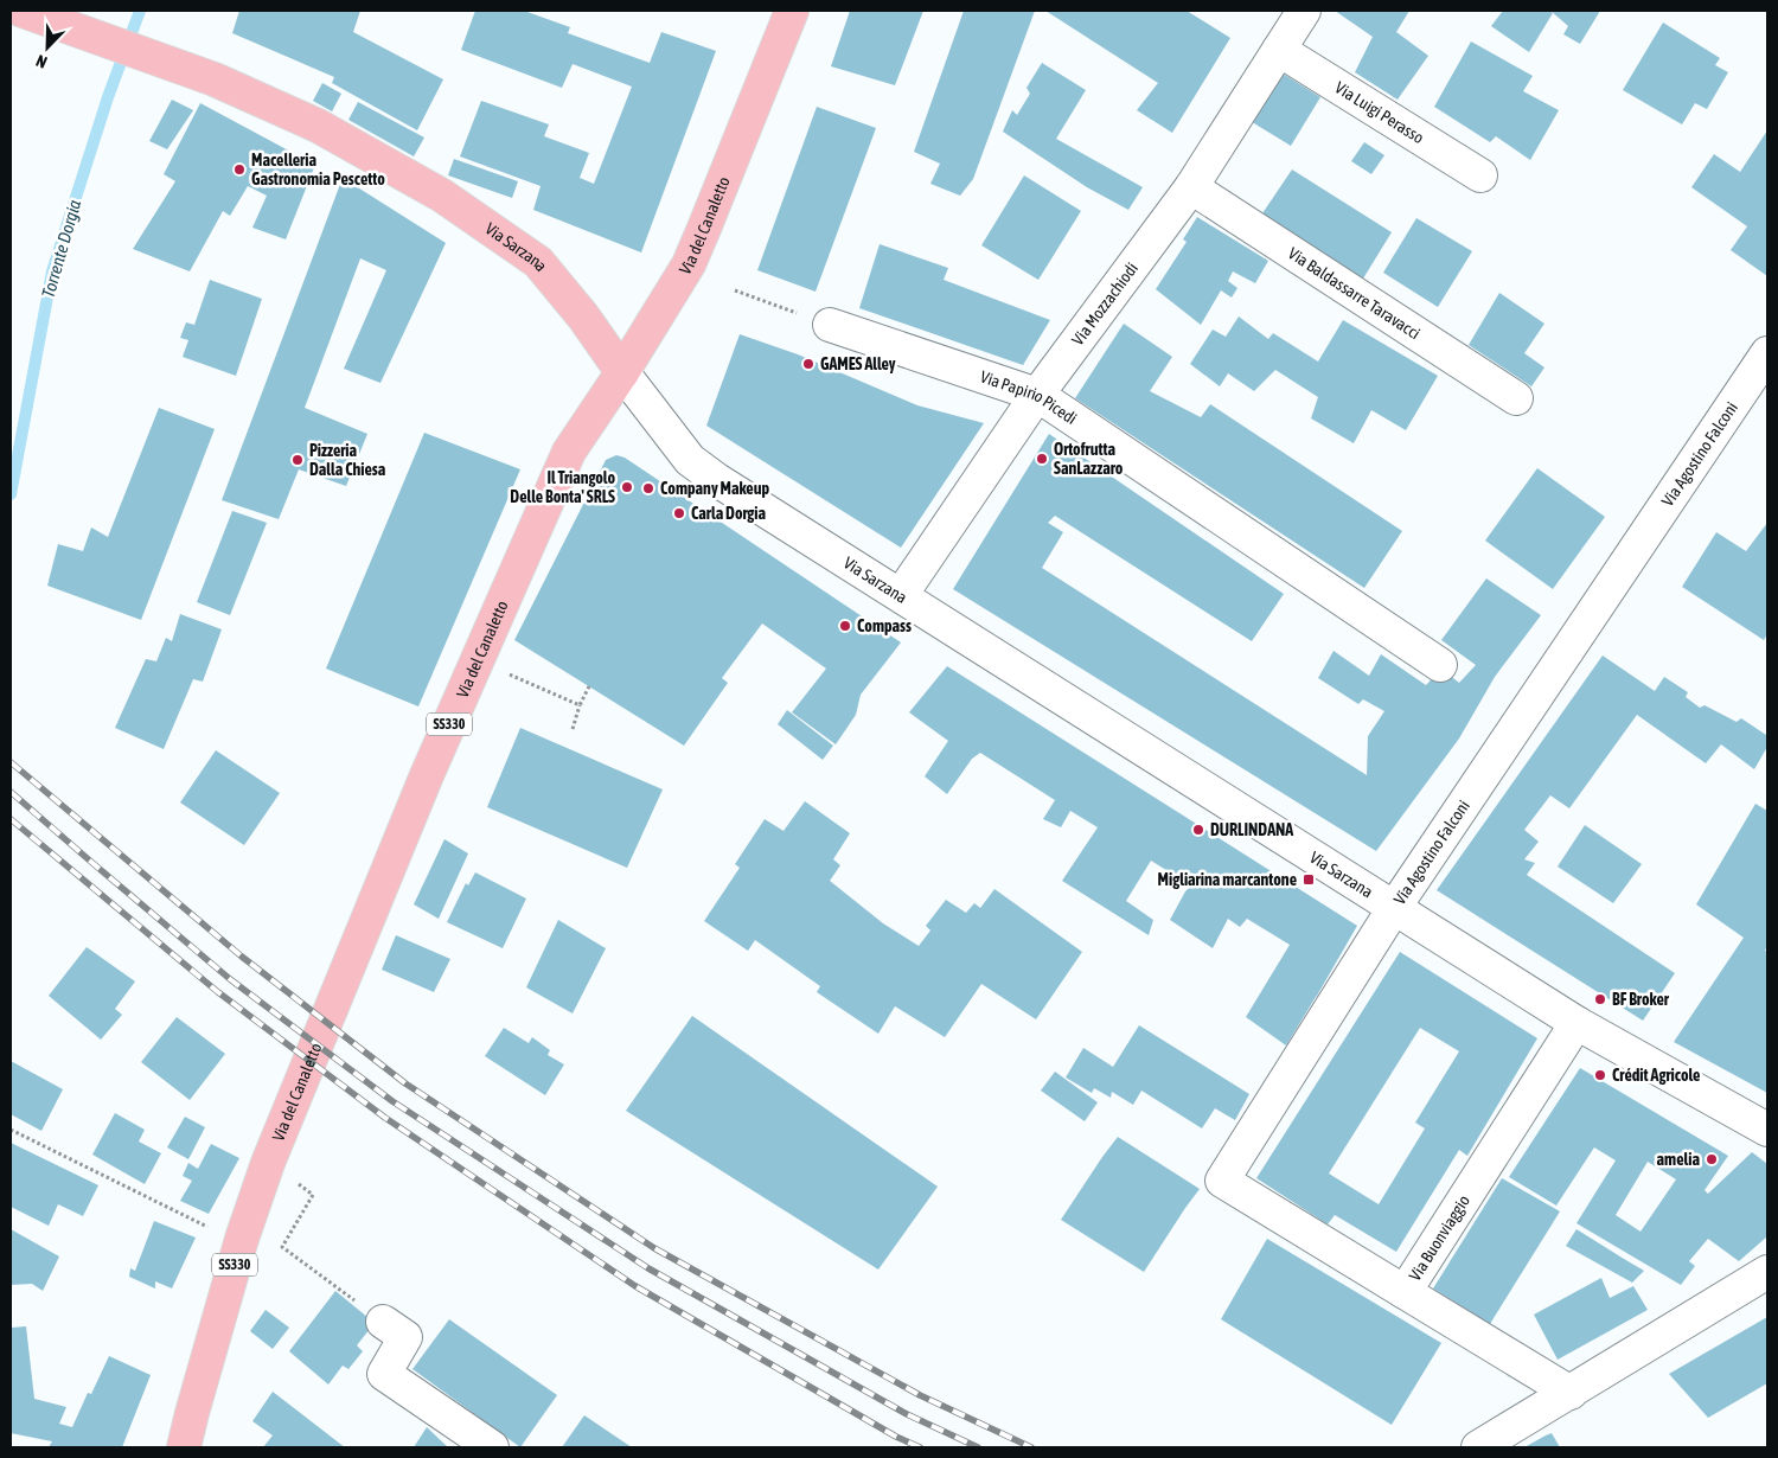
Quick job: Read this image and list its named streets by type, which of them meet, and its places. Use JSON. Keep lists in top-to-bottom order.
{
  "streets": {
    "main road": ["Via del Canaletto", "Via Sarzana", "SS330"],
    "street": [
      "Via Luigi Perasso",
      "Via Baldassarre Taravacci",
      "Via Mozzachiodi",
      "Via Papirio Picedi",
      "Via Agostino Falconi",
      "Via Buonviaggio"
    ]
  },
  "crossings": [
    ["Via Luigi Perasso", "Via Mozzachiodi"],
    ["Via del Canaletto", "Via Sarzana"],
    ["Via Sarzana", "Via Mozzachiodi"],
    ["Via Sarzana", "Via Agostino Falconi"],
    ["Via Sarzana", "Via Buonviaggio"],
    ["Via Baldassarre Taravacci", "Via Mozzachiodi"],
    ["Via Mozzachiodi", "Via Papirio Picedi"],
    ["Via Agostino Falconi", "Via Buonviaggio"]
  ],
  "water": ["Torrente Dorgia"],
  "places": {
    "other": [
      "Macelleria Gastronomia Pescetto",
      "GAMES Alley",
      "Ortofrutta SanLazzaro",
      "Pizzeria Dalla Chiesa",
      "Il Triangolo Delle Bonta' SRLS",
      "Company Makeup",
      "Carla Dorgia",
      "Compass",
      "DURLINDANA",
      "BF Broker",
      "Crédit Agricole",
      "amelia"
    ],
    "transit": ["Migliarina marcantone"]
  },
  "north": "bottom left"
}
